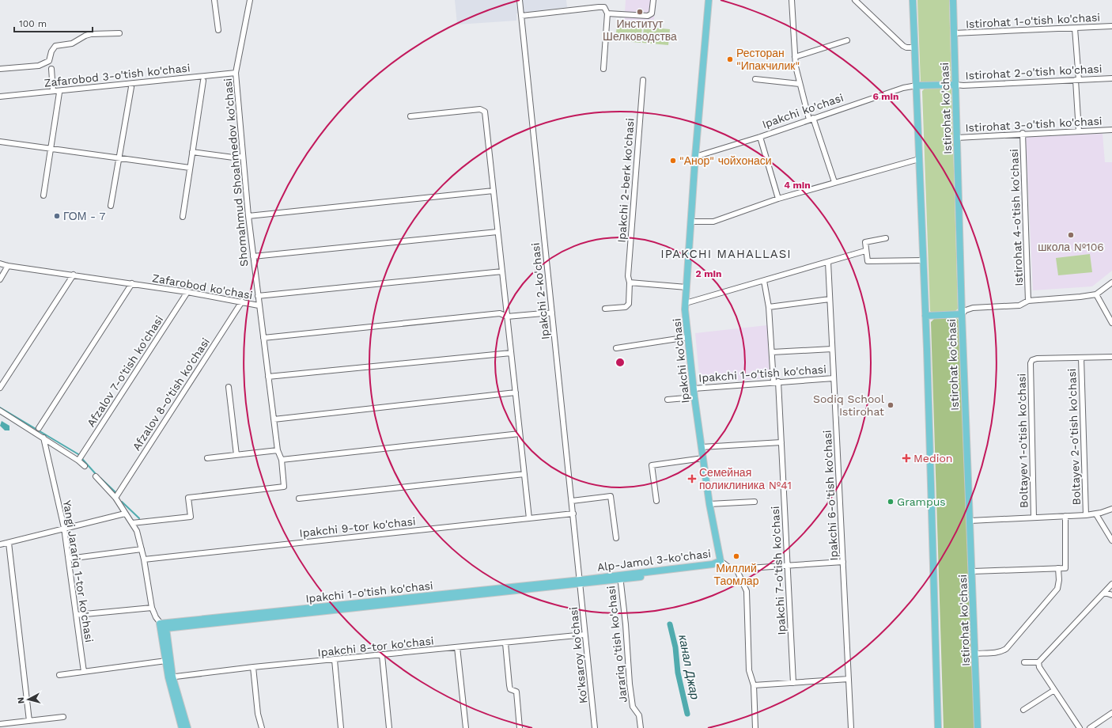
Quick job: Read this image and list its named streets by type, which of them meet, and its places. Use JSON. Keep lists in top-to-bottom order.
{
  "streets": {
    "main road": [
      "Istirohat ko'chasi",
      "Ipakchi ko'chasi",
      "Ipakchi 1-o'tish ko'chasi",
      "Alp-Jamol 3-ko'chasi"
    ],
    "street": [
      "Istirohat 1-o'tish ko'chasi",
      "Istirohat 2-o'tish ko'chasi",
      "Zafarobod 3-o'tish ko'chasi",
      "Istirohat 3-o'tish ko'chasi",
      "Shomahmud Shoahmedov ko'chasi",
      "Ipakchi 2-berk ko'chasi",
      "Istirohat 4-o'tish ko'chasi",
      "Zafarobod ko'chasi",
      "Ipakchi 2-ko'chasi",
      "Afzalov 7-o'tish ko'chasi",
      "Afzalov 8-o'tish ko'chasi",
      "Boltayev 2-o'tish ko'chasi",
      "Boltayev 1-o'tish ko'chasi",
      "Ipakchi 6-o'tish ko'chasi",
      "Ipakchi 9-tor ko'chasi",
      "Ipakchi 7-o'tish ko'chasi",
      "Yangi Jarariq 1-tor ko'chasi",
      "Jarariq o'tish ko'chasi",
      "Ipakchi 8-tor ko'chasi",
      "Ko'ksaroy ko'chasi"
    ]
  },
  "crossings": [
    ["Istirohat 1-o'tish ko'chasi", "Istirohat ko'chasi"],
    ["Istirohat 2-o'tish ko'chasi", "Istirohat ko'chasi"],
    ["Zafarobod 3-o'tish ko'chasi", "Shomahmud Shoahmedov ko'chasi"],
    ["Istirohat ko'chasi", "Istirohat 3-o'tish ko'chasi"],
    ["Ipakchi ko'chasi", "Ipakchi 1-o'tish ko'chasi"],
    ["Ipakchi ko'chasi", "Alp-Jamol 3-ko'chasi"],
    ["Istirohat 3-o'tish ko'chasi", "Istirohat 4-o'tish ko'chasi"],
    ["Shomahmud Shoahmedov ko'chasi", "Zafarobod ko'chasi"],
    ["Zafarobod ko'chasi", "Afzalov 7-o'tish ko'chasi"],
    ["Zafarobod ko'chasi", "Afzalov 8-o'tish ko'chasi"],
    ["Ipakchi 2-ko'chasi", "Ipakchi 1-o'tish ko'chasi"],
    ["Ipakchi 2-ko'chasi", "Ipakchi 9-tor ko'chasi"],
    ["Ipakchi 2-ko'chasi", "Alp-Jamol 3-ko'chasi"],
    ["Ipakchi 2-ko'chasi", "Ko'ksaroy ko'chasi"],
    ["Ipakchi 1-o'tish ko'chasi", "Ipakchi 6-o'tish ko'chasi"],
    ["Ipakchi 1-o'tish ko'chasi", "Alp-Jamol 3-ko'chasi"],
    ["Ipakchi 1-o'tish ko'chasi", "Ipakchi 7-o'tish ko'chasi"],
    ["Ipakchi 1-o'tish ko'chasi", "Ko'ksaroy ko'chasi"],
    ["Boltayev 2-o'tish ko'chasi", "Boltayev 1-o'tish ko'chasi"],
    ["Alp-Jamol 3-ko'chasi", "Jarariq o'tish ko'chasi"],
    ["Alp-Jamol 3-ko'chasi", "Ko'ksaroy ko'chasi"],
    ["Ipakchi 8-tor ko'chasi", "Ko'ksaroy ko'chasi"]
  ],
  "districts": ["IPAKCHI MAHALLASI"],
  "water": ["канал Джар"],
  "places": {
    "other": [
      "Институт Шелководства",
      "Ресторан \"Ипакчилик\"",
      "\"Анор\" чойхонаси",
      "ГОМ - 7",
      "школа №106",
      "Sodiq School Istirohat",
      "Grampus",
      "Миллий Таомлар"
    ],
    "health": ["Medion", "Семейная поликлиника №41"]
  },
  "scale_bar": "100 m",
  "north": "left",
  "rings": ["6 min", "4 min", "2 min"]
}
